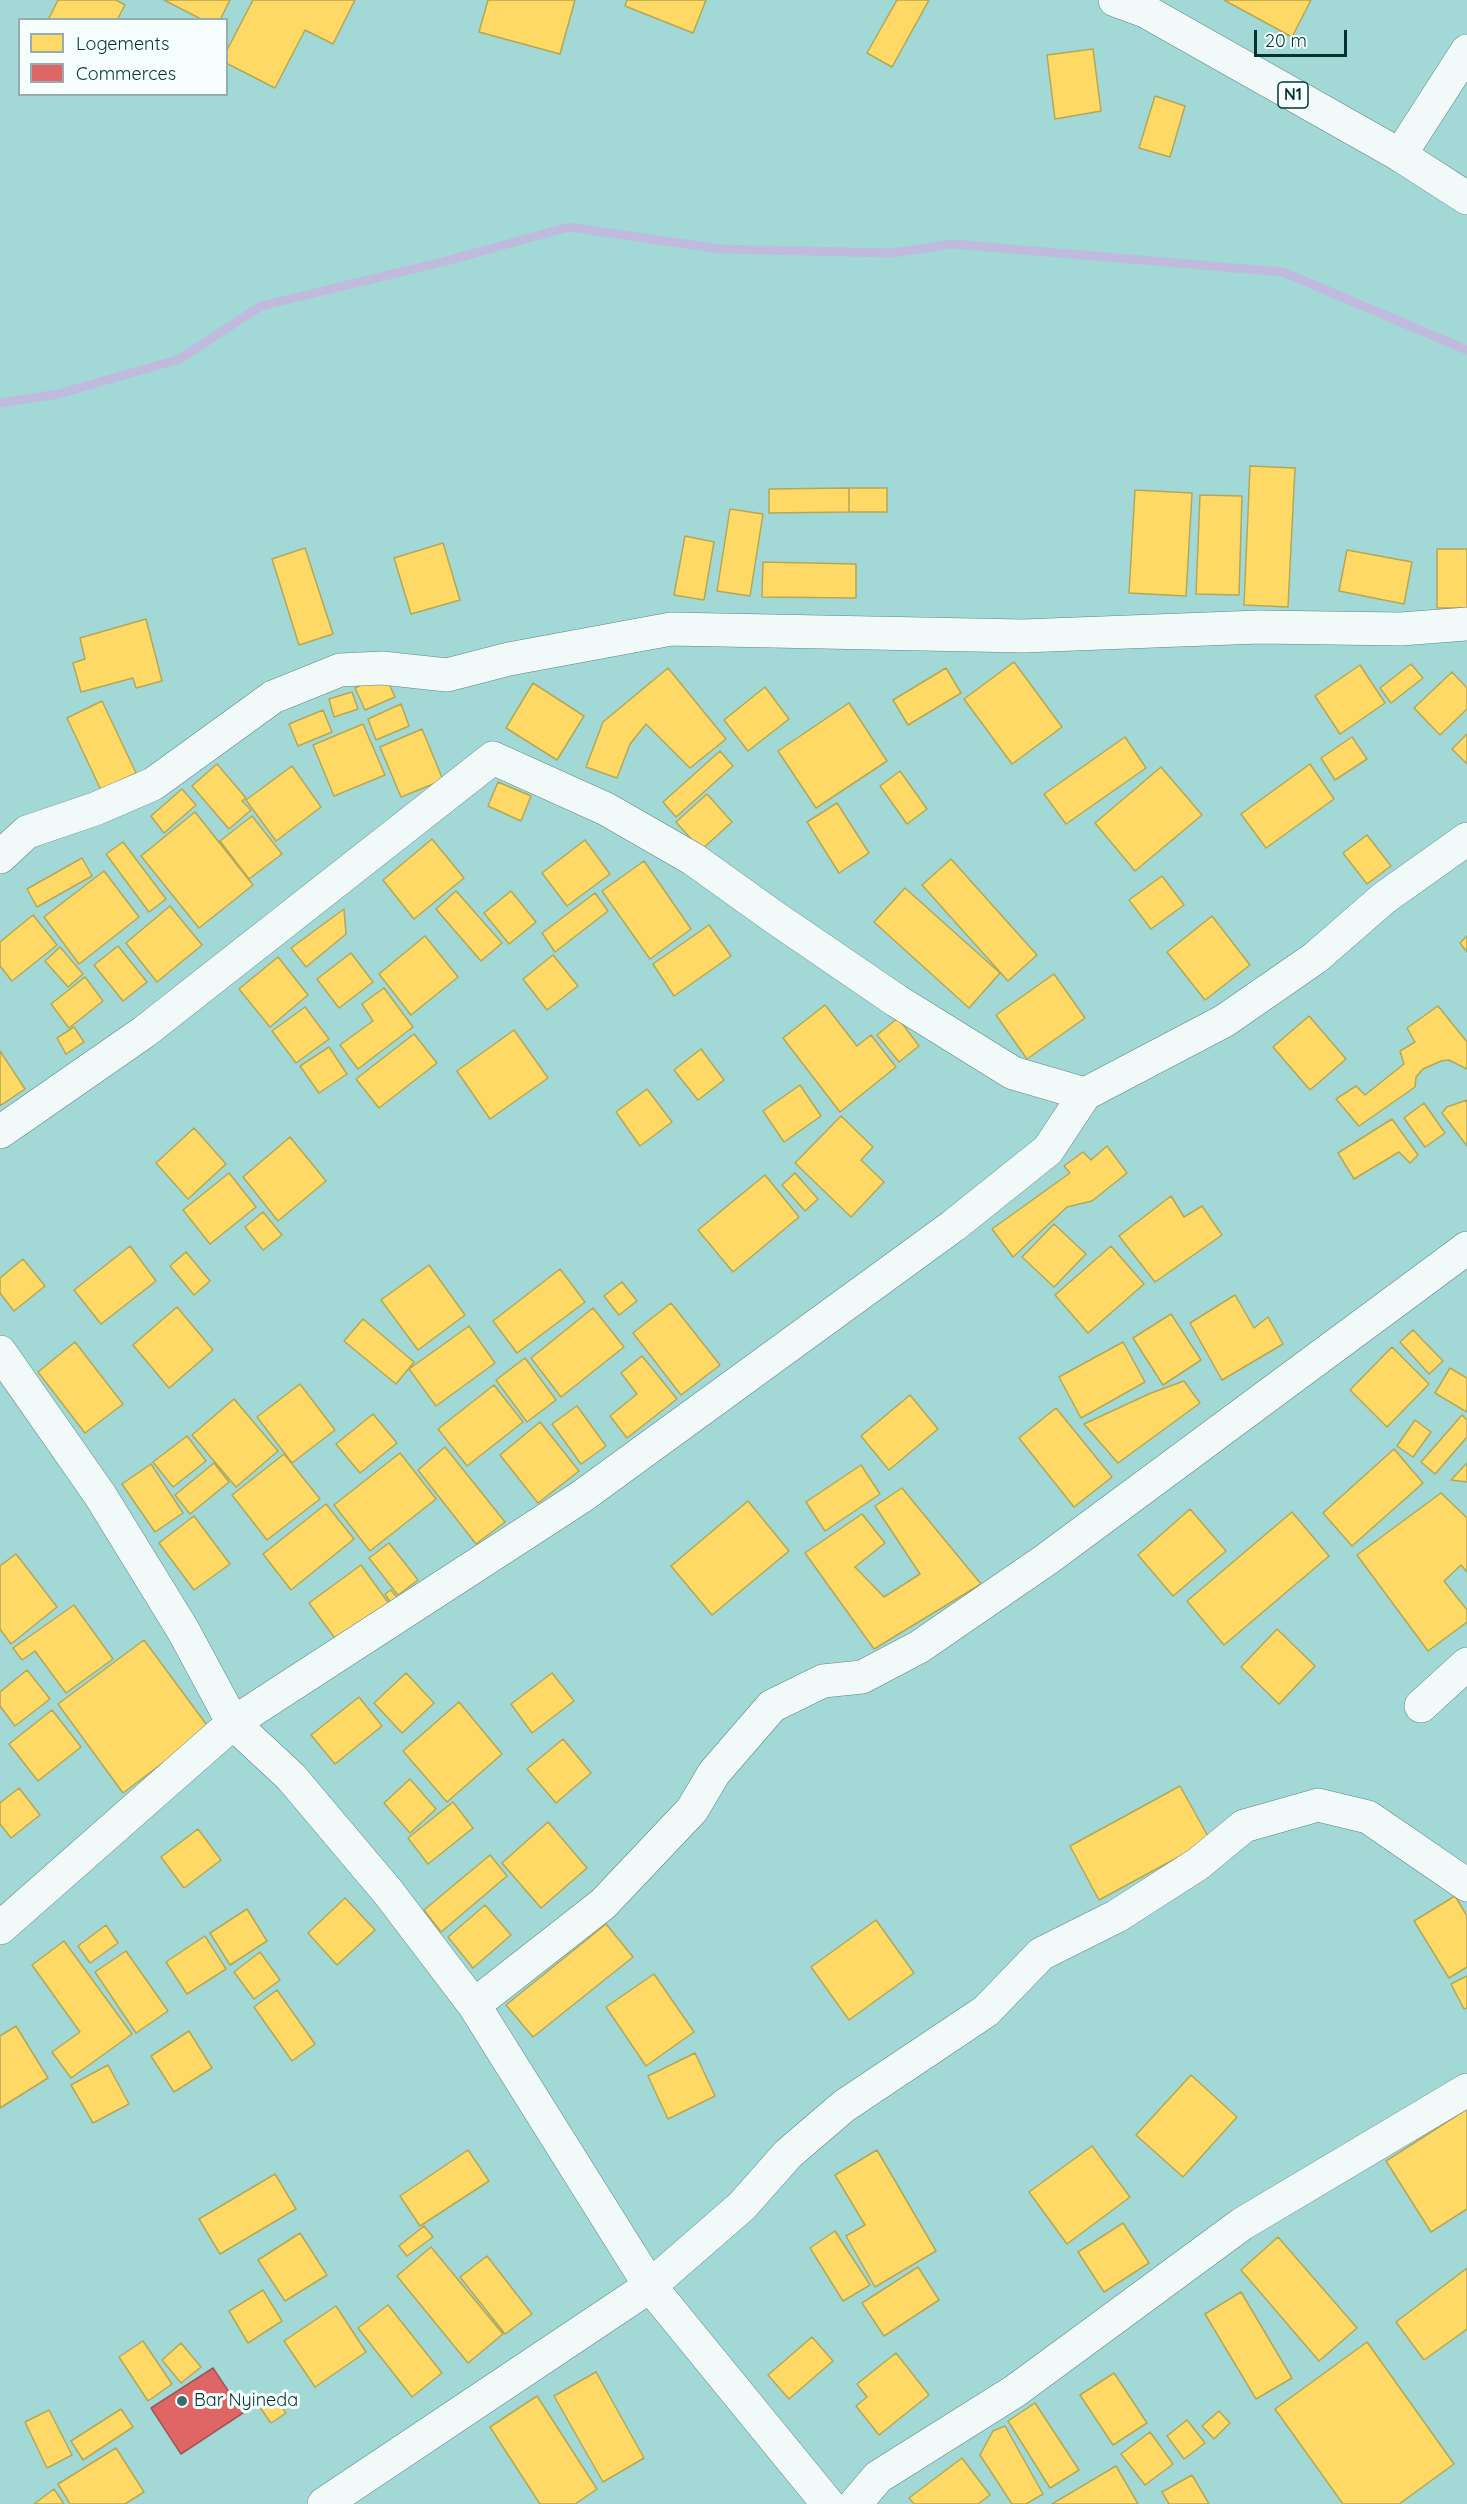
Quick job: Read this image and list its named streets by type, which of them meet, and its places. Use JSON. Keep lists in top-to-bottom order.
{
  "streets": {
    "main road": ["N1"]
  },
  "places": ["Bar Nyineda"],
  "legend": ["Logements", "Commerces"],
  "scale_bar": "20 m"
}
